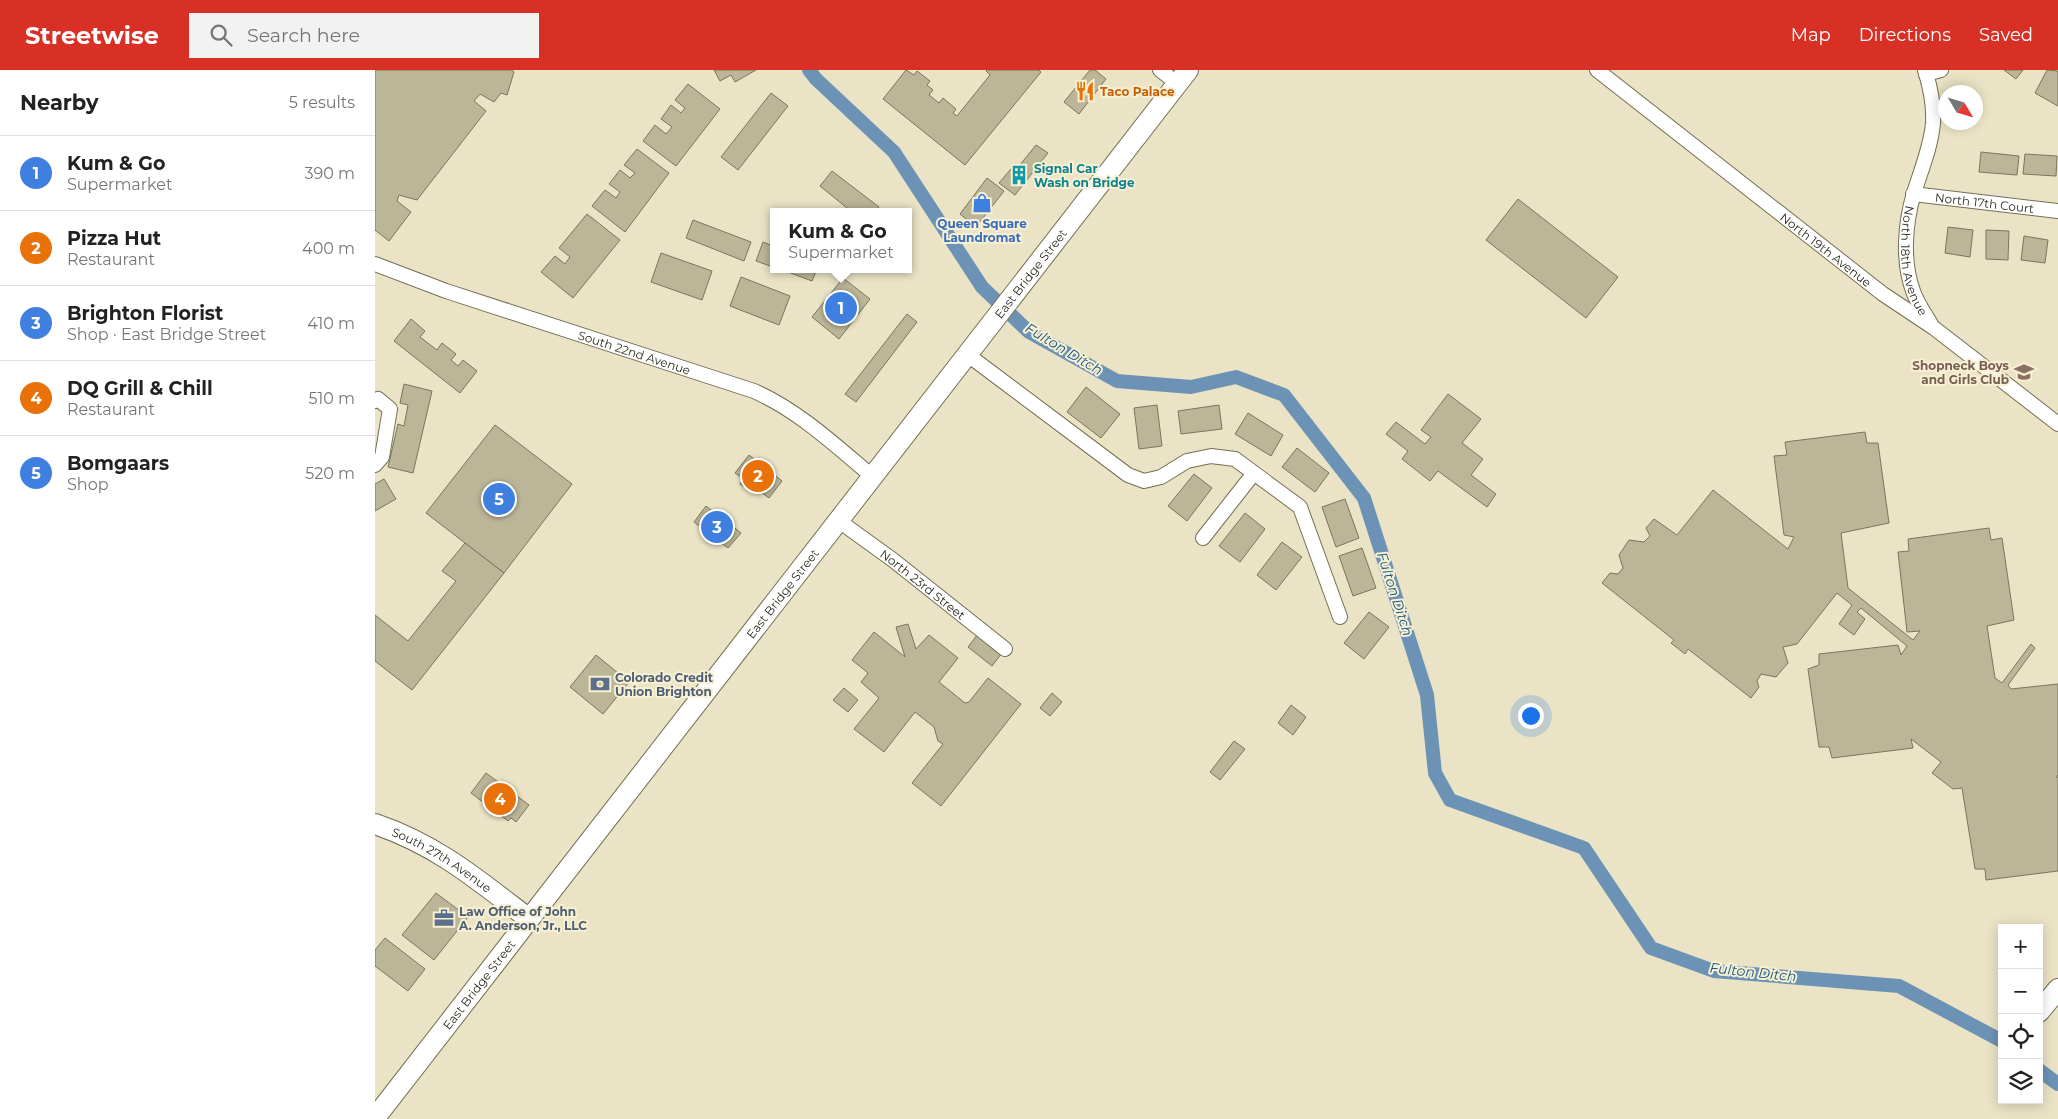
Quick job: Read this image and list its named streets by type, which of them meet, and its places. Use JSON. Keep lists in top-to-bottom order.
{
  "streets": {
    "main road": ["East Bridge Street", "South 27th Avenue"],
    "street": [
      "North 17th Court",
      "North 19th Avenue",
      "North 18th Avenue",
      "South 22nd Avenue",
      "North 23rd Street"
    ]
  },
  "crossings": [
    ["North 17th Court", "North 18th Avenue"],
    ["North 19th Avenue", "North 18th Avenue"],
    ["East Bridge Street", "South 22nd Avenue"],
    ["East Bridge Street", "North 23rd Street"],
    ["East Bridge Street", "South 27th Avenue"]
  ],
  "water": ["Fulton Ditch"],
  "places": {
    "restaurant": ["Taco Palace"],
    "building": ["Signal Car Wash on Bridge"],
    "shop": ["Queen Square Laundromat"],
    "school or university": ["Shopneck Boys and Girls Club"],
    "bank": ["Colorado Credit Union Brighton"],
    "office": ["Law Office of John A. Anderson, Jr., LLC"]
  },
  "north": "bottom right",
  "page": {
    "header": "Streetwise",
    "search": "Search here",
    "nav": ["Map", "Directions", "Saved"],
    "heading": ["Nearby", "5 results"],
    "list": [
      {
        "mark": "1",
        "name": "Kum & Go",
        "note": "Supermarket",
        "value": "390 m"
      },
      {
        "mark": "2",
        "name": "Pizza Hut",
        "note": "Restaurant",
        "value": "400 m"
      },
      {
        "mark": "3",
        "name": "Brighton Florist",
        "note": "Shop · East Bridge Street",
        "value": "410 m"
      },
      {
        "mark": "4",
        "name": "DQ Grill & Chill",
        "note": "Restaurant",
        "value": "510 m"
      },
      {
        "mark": "5",
        "name": "Bomgaars",
        "note": "Shop",
        "value": "520 m"
      }
    ],
    "popup": ["Kum & Go", "Supermarket"],
    "pins": [
      "1",
      "2",
      "5",
      "3",
      "4"
    ],
    "map_buttons": ["+", "−"]
  }
}
